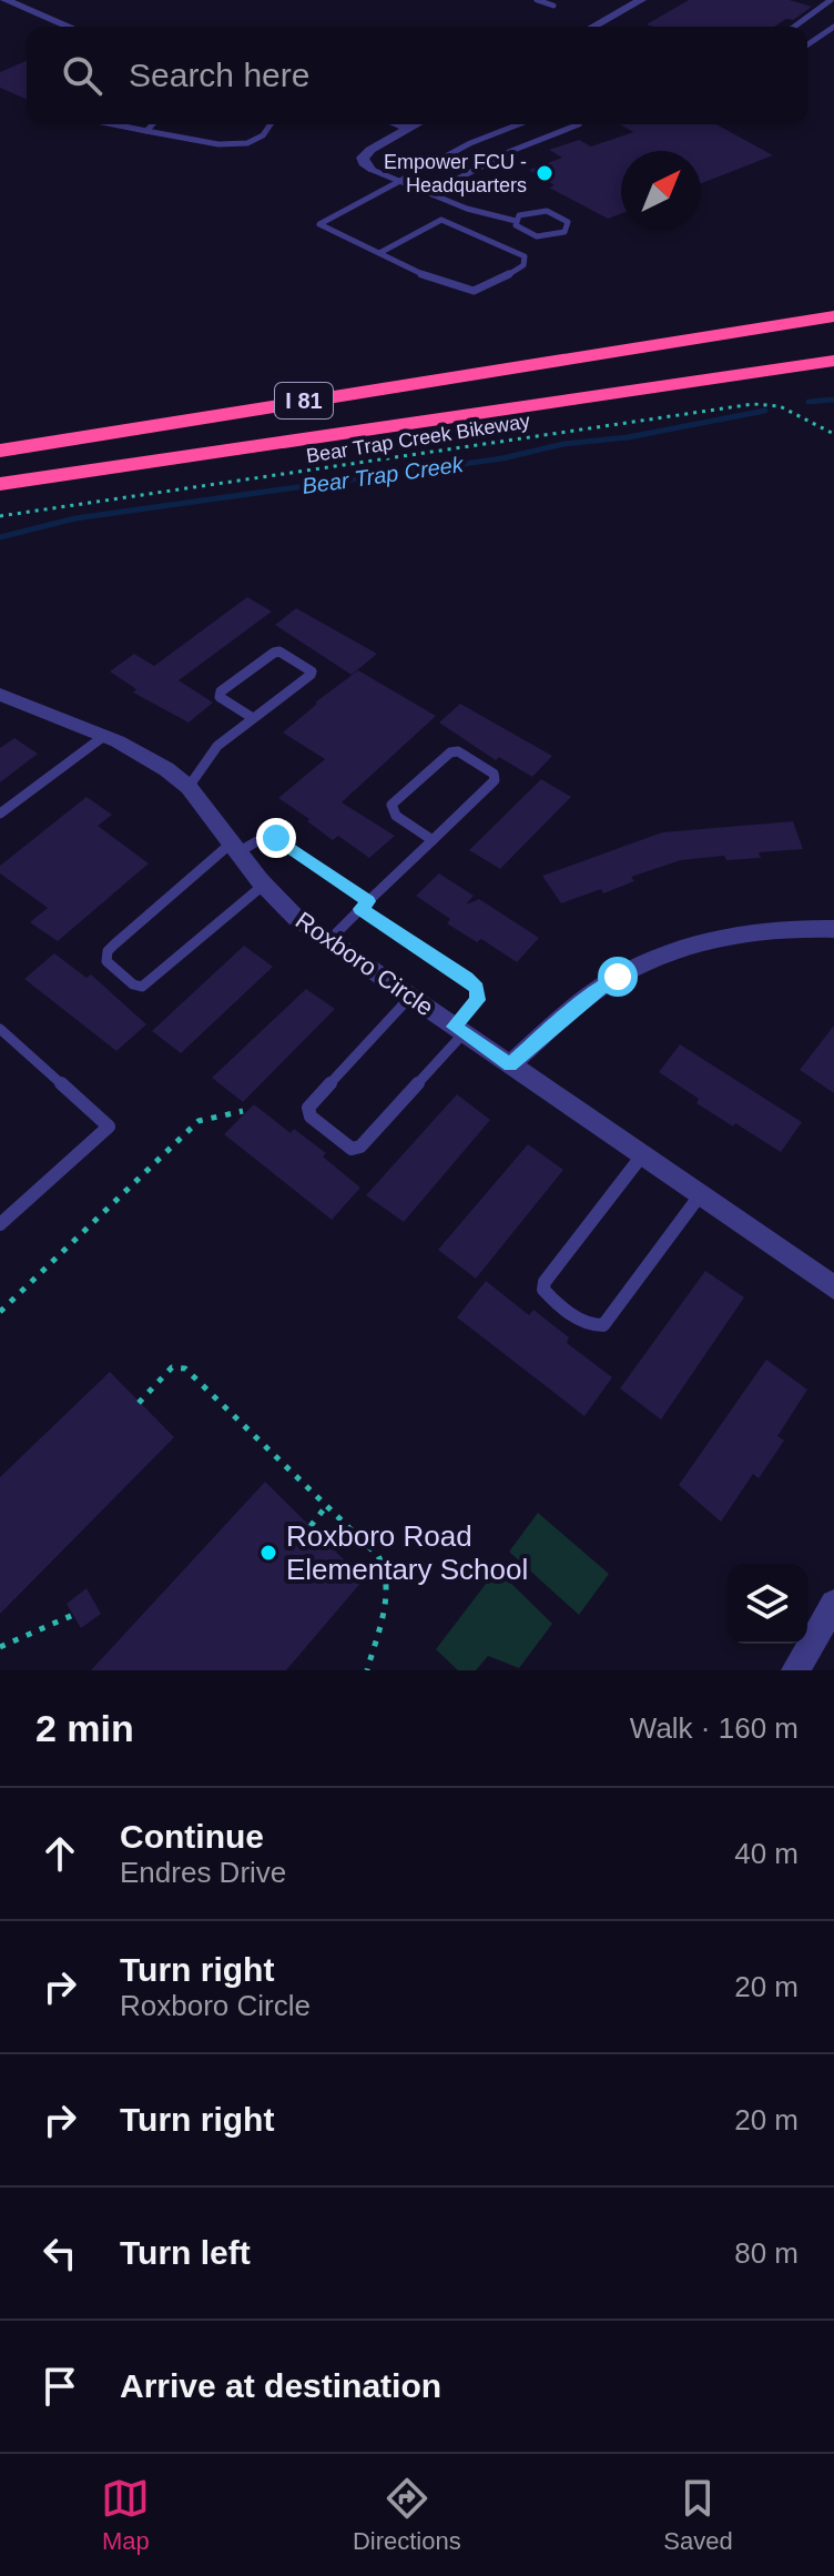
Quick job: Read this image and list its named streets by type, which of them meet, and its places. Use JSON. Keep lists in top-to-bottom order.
{
  "streets": {
    "highway": ["I 81"],
    "street": ["Roxboro Circle"],
    "path": ["Bear Trap Creek Bikeway"]
  },
  "water": ["Bear Trap Creek"],
  "places": ["Empower FCU - Headquarters", "Roxboro Road Elementary School"],
  "north": "top right",
  "page": {
    "search": "Search here",
    "heading": ["2 min", "Walk · 160 m"],
    "list": [
      ["Continue", "Endres Drive", "40 m"],
      ["Turn right", "Roxboro Circle", "20 m"],
      ["Turn right", "20 m"],
      ["Turn left", "80 m"],
      "Arrive at destination"
    ],
    "nav": ["Map", "Directions", "Saved"]
  }
}
